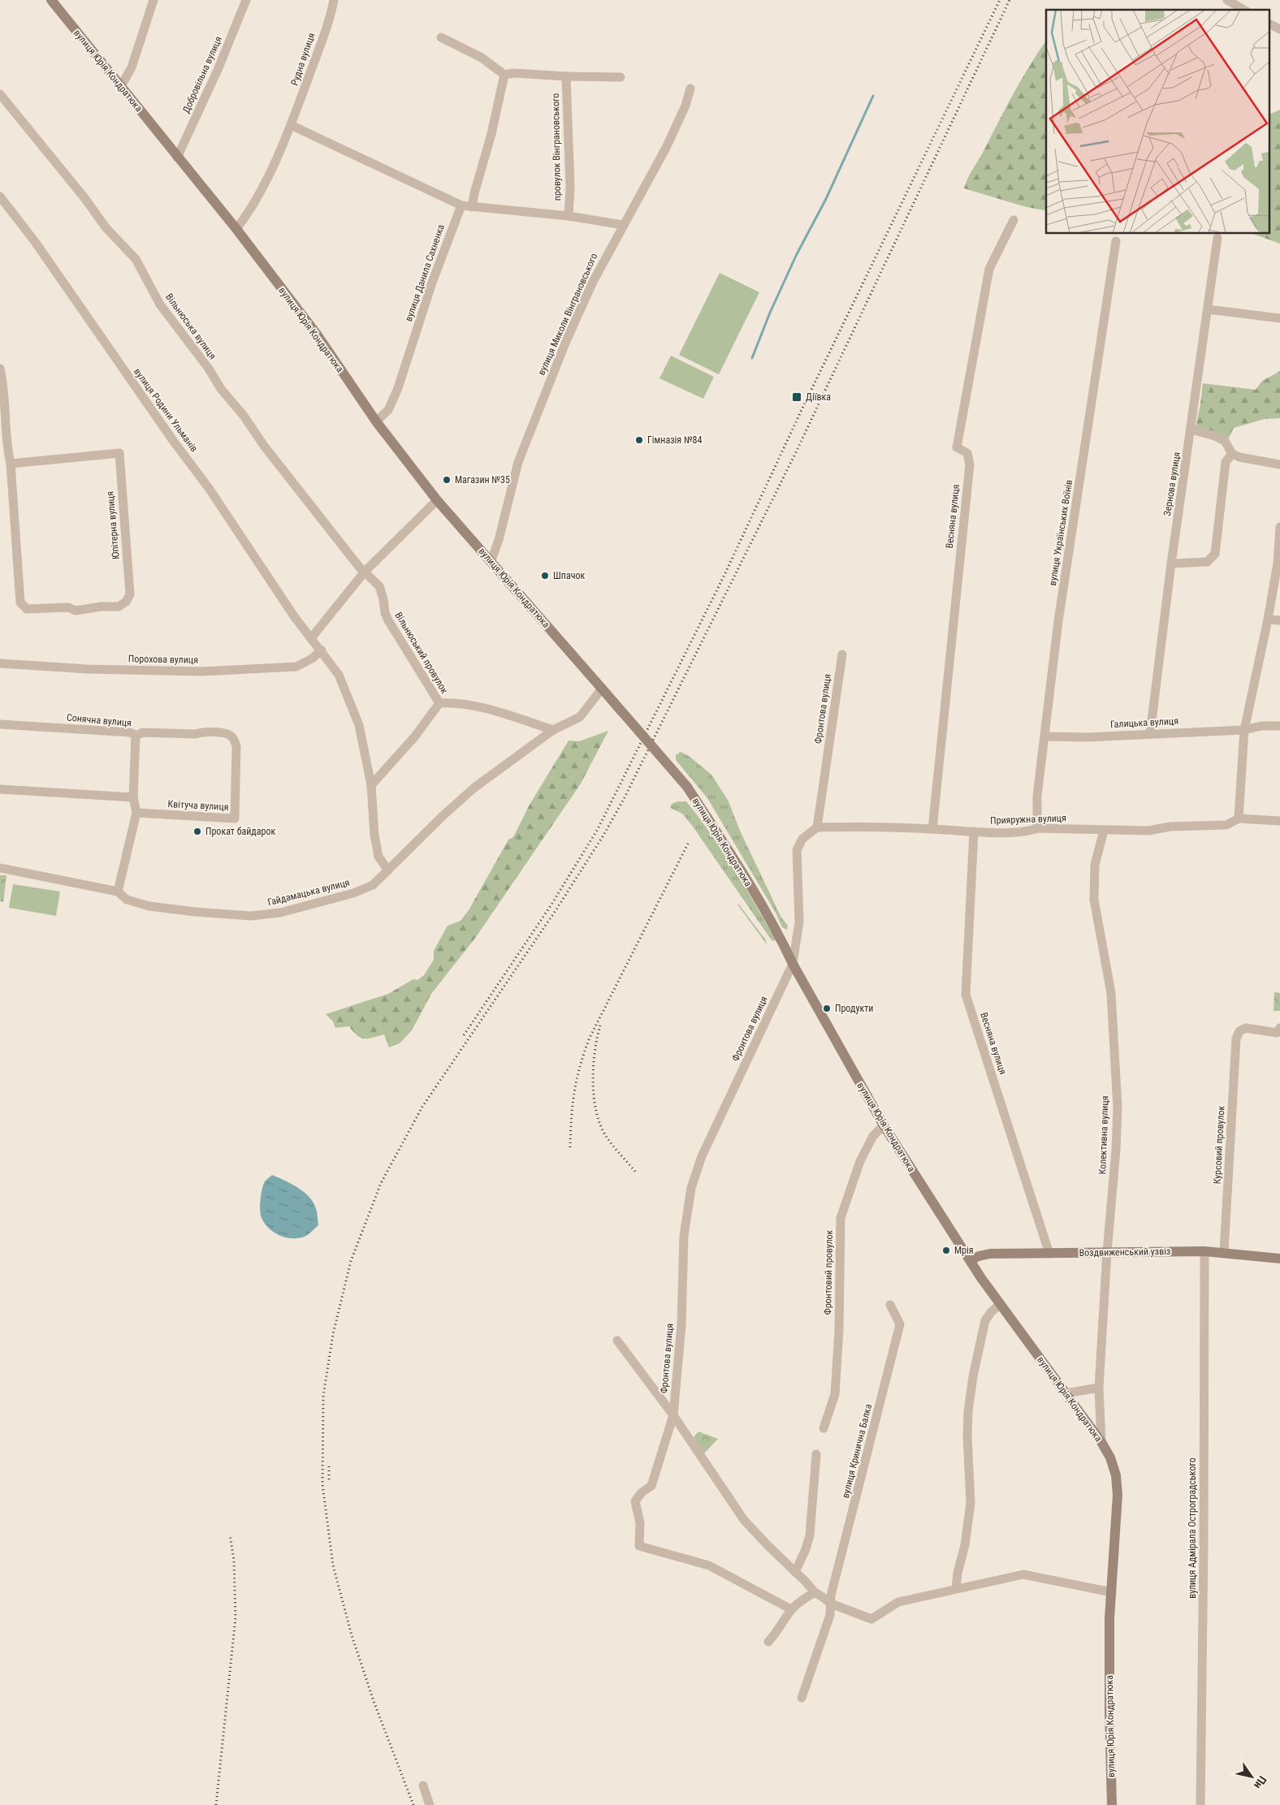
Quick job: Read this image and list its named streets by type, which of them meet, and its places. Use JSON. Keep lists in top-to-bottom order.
{
  "streets": {
    "street": [
      "Рудна вулиця",
      "вулиця Юрія Кондратюка",
      "Добровільна вулиця",
      "провулок Вінграновського",
      "вулиця Данила Сахненка",
      "вулиця Миколи Вінграновського",
      "Вільнюська вулиця",
      "вулиця Родини Ульманів",
      "Зернова вулиця",
      "Весняна вулиця",
      "Юпітерна вулиця",
      "вулиця Українських Воїнів",
      "Вільнюський провулок",
      "Порохова вулиця",
      "Фронтова вулиця",
      "Сонячна вулиця",
      "Галицька вулиця",
      "Квітуча вулиця",
      "Прияружна вулиця",
      "Гайдамацька вулиця",
      "Колективна вулиця",
      "Курсовий провулок",
      "Воздвиженський узвіз",
      "Фронтовий провулок",
      "вулиця Кринична Балка",
      "вулиця Адмірала Остроградського"
    ]
  },
  "crossings": [
    ["Рудна вулиця", "вулиця Юрія Кондратюка"],
    ["вулиця Юрія Кондратюка", "Добровільна вулиця"],
    ["вулиця Юрія Кондратюка", "вулиця Данила Сахненка"],
    ["вулиця Юрія Кондратюка", "вулиця Миколи Вінграновського"],
    ["вулиця Юрія Кондратюка", "Фронтова вулиця"],
    ["вулиця Юрія Кондратюка", "Гайдамацька вулиця"],
    ["вулиця Юрія Кондратюка", "Колективна вулиця"],
    ["вулиця Юрія Кондратюка", "Воздвиженський узвіз"],
    ["вулиця Юрія Кондратюка", "Фронтовий провулок"],
    ["провулок Вінграновського", "вулиця Данила Сахненка"],
    ["провулок Вінграновського", "вулиця Миколи Вінграновського"],
    ["Вільнюська вулиця", "Вільнюський провулок"],
    ["вулиця Родини Ульманів", "Вільнюський провулок"],
    ["вулиця Родини Ульманів", "Порохова вулиця"],
    ["вулиця Родини Ульманів", "Гайдамацька вулиця"],
    ["Зернова вулиця", "Галицька вулиця"],
    ["Весняна вулиця", "Прияружна вулиця"],
    ["Весняна вулиця", "Воздвиженський узвіз"],
    ["вулиця Українських Воїнів", "Галицька вулиця"],
    ["вулиця Українських Воїнів", "Прияружна вулиця"],
    ["Вільнюський провулок", "Гайдамацька вулиця"],
    ["Фронтова вулиця", "Прияружна вулиця"],
    ["Сонячна вулиця", "Квітуча вулиця"],
    ["Прияружна вулиця", "Колективна вулиця"],
    ["Колективна вулиця", "Воздвиженський узвіз"],
    ["Курсовий провулок", "Воздвиженський узвіз"],
    ["Воздвиженський узвіз", "вулиця Адмірала Остроградського"]
  ],
  "places": {
    "transit": ["Діївка"],
    "other": [
      "Гімназія №84",
      "Магазин №35",
      "Шпачок",
      "Прокат байдарок",
      "Продукти",
      "Мрія"
    ]
  },
  "north": "bottom right"
}
